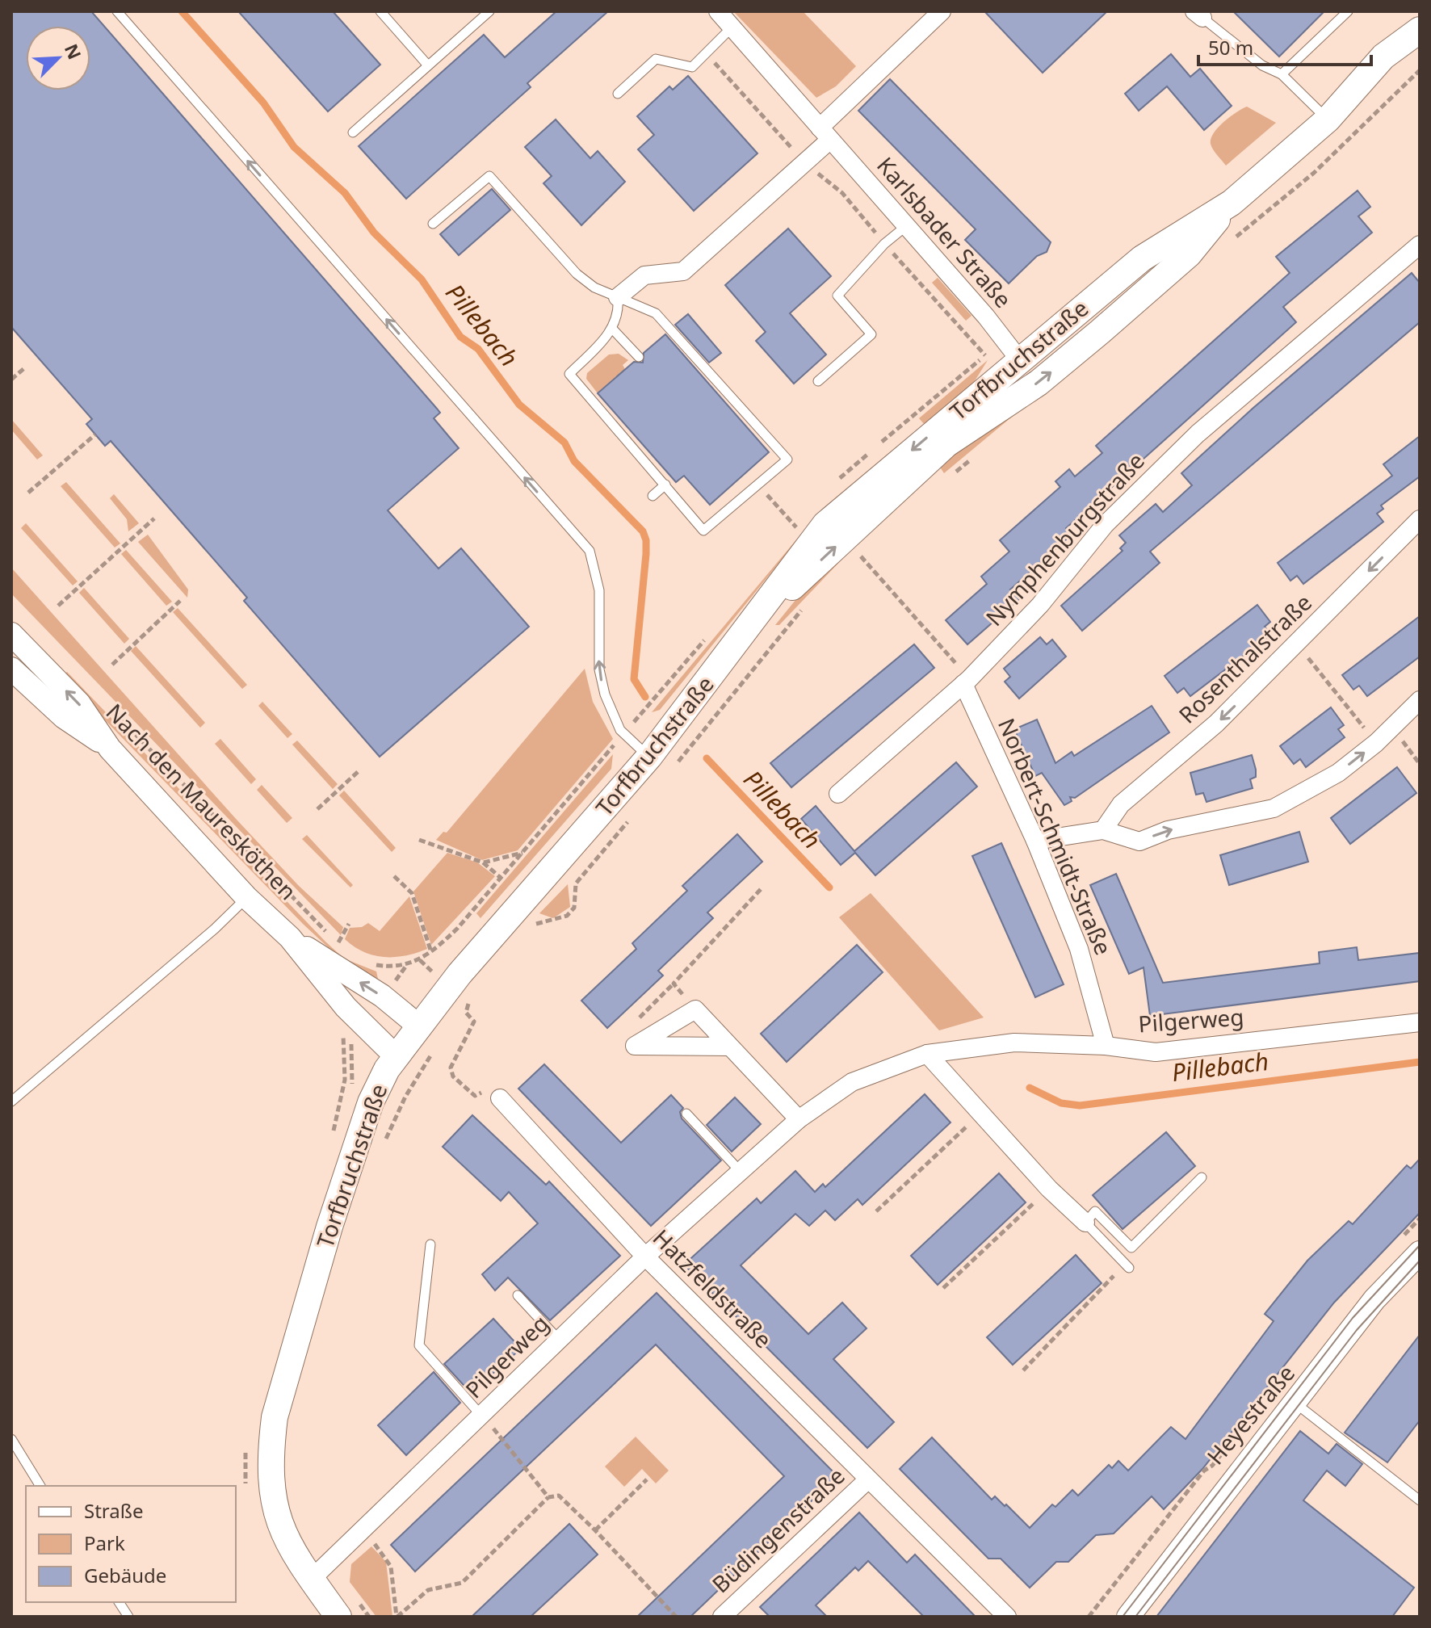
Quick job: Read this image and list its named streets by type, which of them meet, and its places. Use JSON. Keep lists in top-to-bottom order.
{
  "streets": {
    "main road": ["Torfbruchstraße"],
    "street": [
      "Karlsbader Straße",
      "Nymphenburgstraße",
      "Rosenthalstraße",
      "Nach den Mauresköthen",
      "Norbert-Schmidt-Straße",
      "Pilgerweg",
      "Hatzfeldstraße",
      "Heyestraße",
      "Büdingenstraße"
    ]
  },
  "crossings": [
    ["Karlsbader Straße", "Torfbruchstraße"],
    ["Torfbruchstraße", "Nach den Mauresköthen"],
    ["Torfbruchstraße", "Pilgerweg"],
    ["Nymphenburgstraße", "Norbert-Schmidt-Straße"],
    ["Norbert-Schmidt-Straße", "Pilgerweg"],
    ["Pilgerweg", "Hatzfeldstraße"],
    ["Hatzfeldstraße", "Büdingenstraße"]
  ],
  "one_way": ["Rosenthalstraße"],
  "water": ["Pillebach"],
  "legend": ["Straße", "Park", "Gebäude"],
  "scale_bar": "50 m",
  "north": "top right"
}
